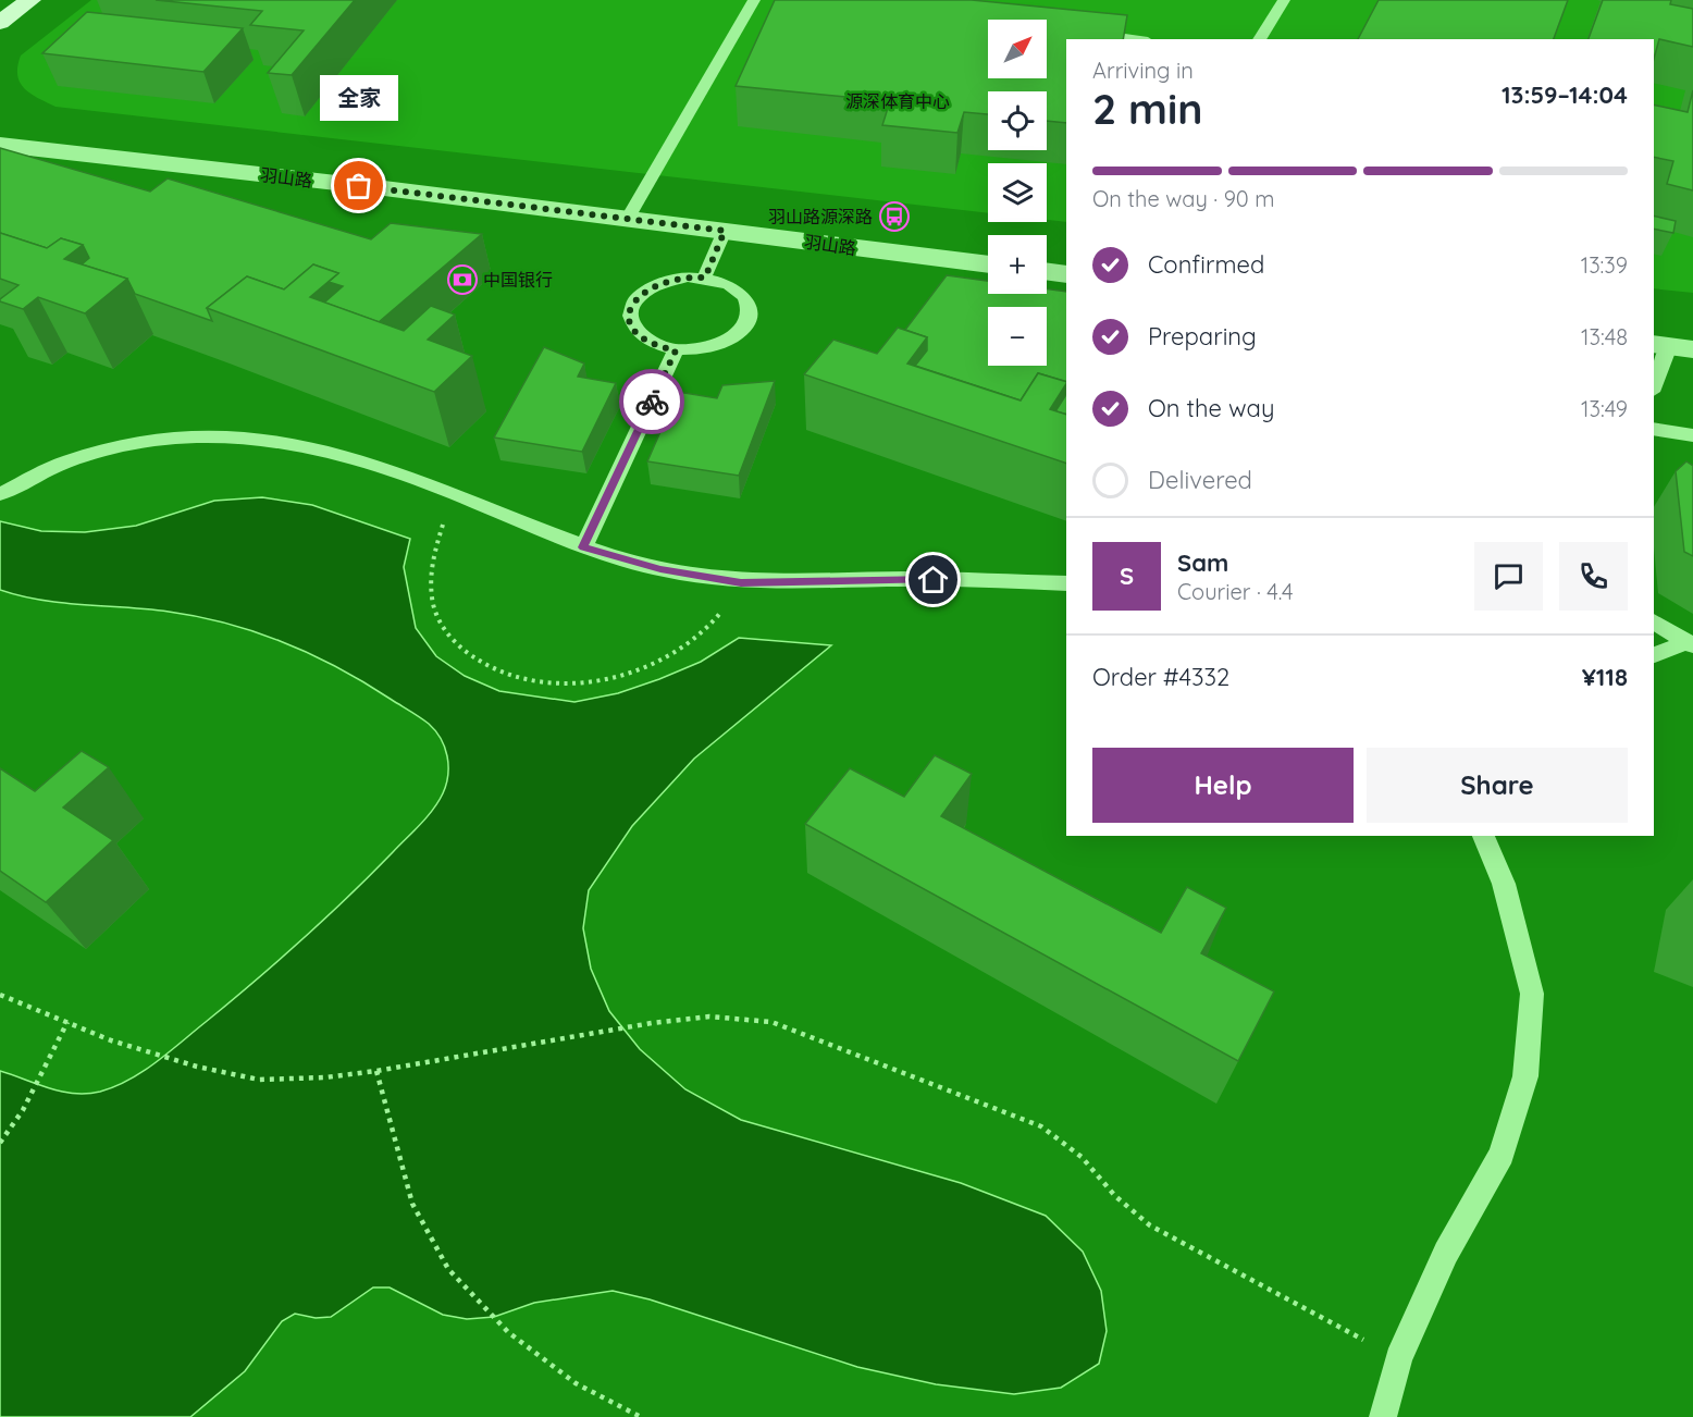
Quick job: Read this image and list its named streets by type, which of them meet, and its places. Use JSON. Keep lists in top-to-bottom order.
{
  "streets": {
    "street": ["羽山路"]
  },
  "parks": ["源深体育中心"],
  "places": {
    "other": ["全家"],
    "bus stop": ["羽山路源深路"],
    "bank": ["中国银行"]
  },
  "north": "top right",
  "page": {
    "map_buttons": ["+", "−"],
    "heading": ["2 min", "Arriving in", "13:59–14:04"],
    "panel": [
      "Sam",
      "Courier · 4.4",
      "Order #4332",
      "¥118"
    ],
    "bubble": "全家",
    "bar": "On the way · 90 m",
    "list": [
      ["Confirmed", "13:39"],
      ["Preparing", "13:48"],
      ["On the way", "13:49"],
      "Delivered"
    ],
    "round": "S",
    "buttons": ["Help", "Share"]
  }
}
